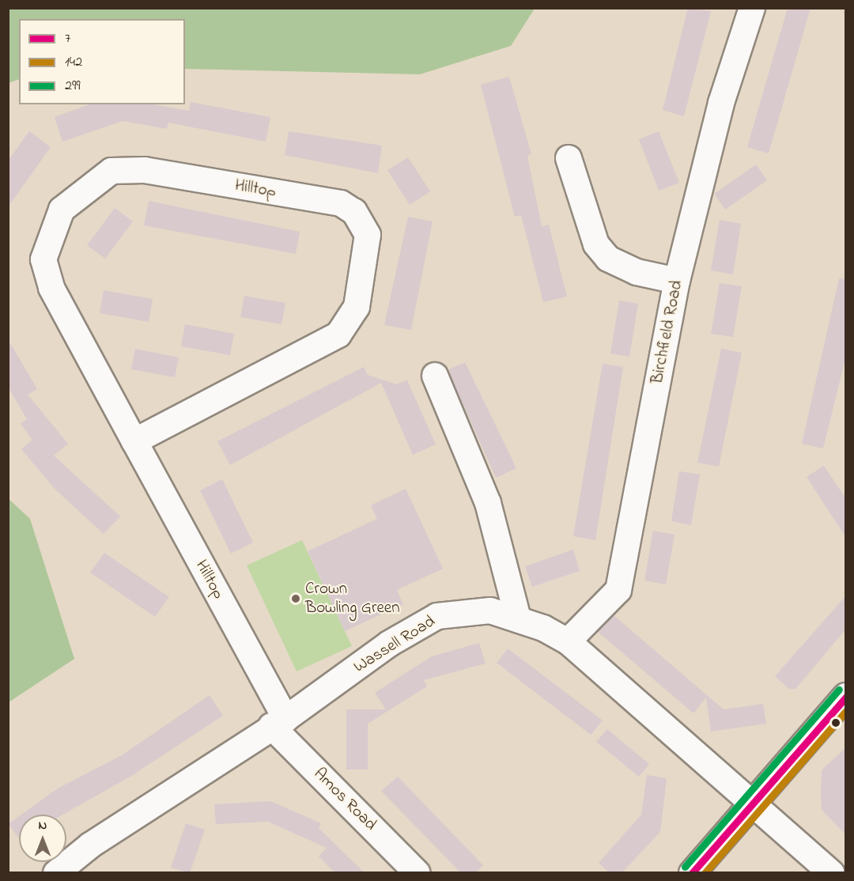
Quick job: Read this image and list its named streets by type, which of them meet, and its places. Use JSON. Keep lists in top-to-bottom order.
{
  "streets": {
    "street": [
      "Hilltop",
      "Birchfield Road",
      "Wassell Road",
      "Amos Road"
    ]
  },
  "crossings": [
    ["Hilltop", "Wassell Road"],
    ["Hilltop", "Amos Road"],
    ["Birchfield Road", "Wassell Road"],
    ["Wassell Road", "Amos Road"]
  ],
  "places": ["Crown Bowling Green"],
  "lines": ["transit line 299", "transit line 7", "transit line 142"],
  "legend": ["7", "142", "299"],
  "north": "top"
}
